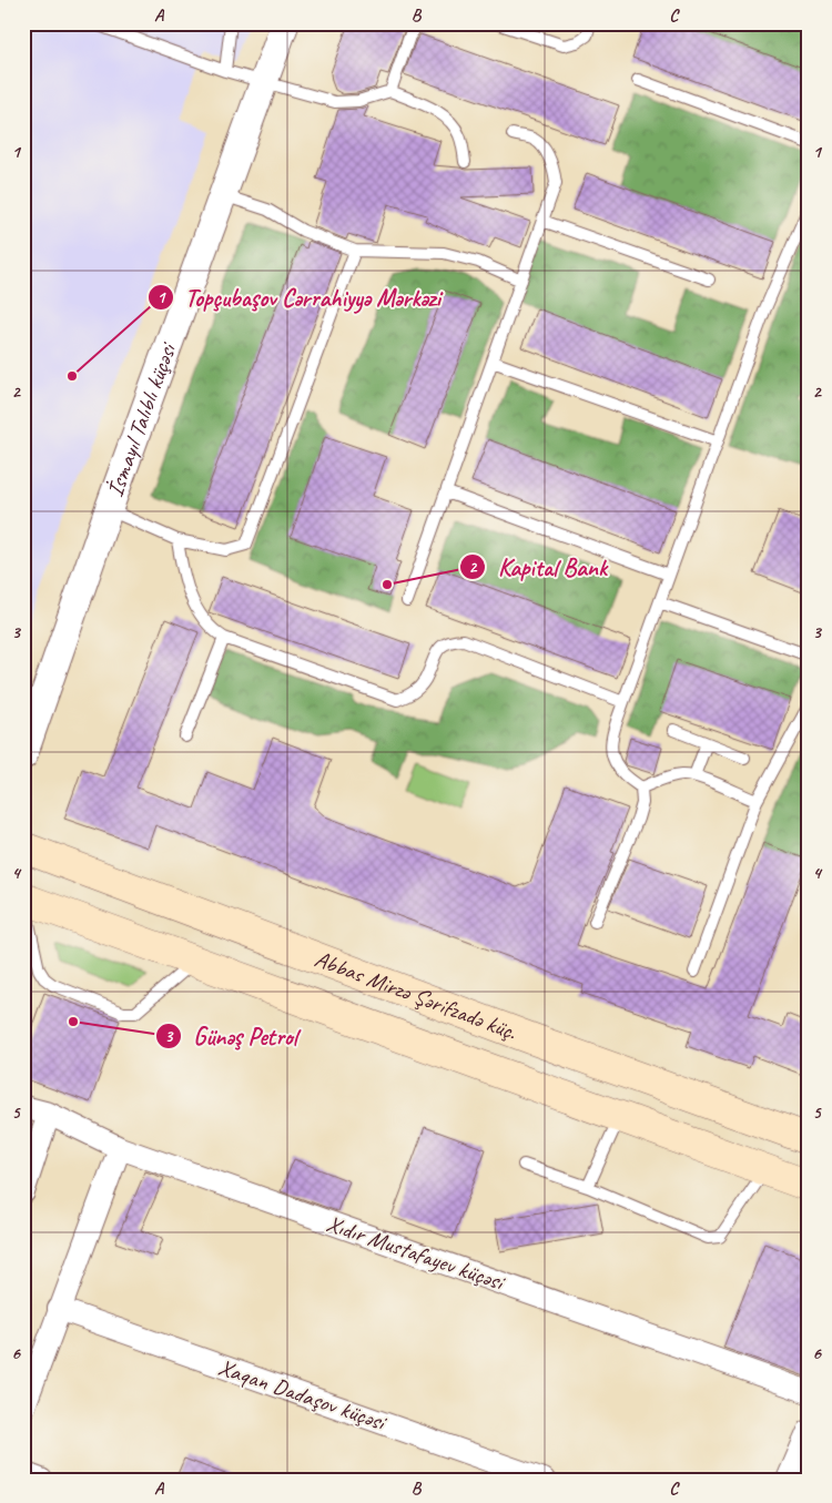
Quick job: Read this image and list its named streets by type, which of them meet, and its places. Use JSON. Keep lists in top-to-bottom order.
{
  "streets": {
    "main road": ["Abbas Mirzə Şərifzadə küç."],
    "street": ["İsmayıl Talıblı küçəsi", "Xıdır Mustafayev küçəsi", "Xaqan Dadaşov küçəsi"]
  },
  "places": ["Topçubaşov Cərrahiyyə Mərkəzi", "Kapital Bank", "Günəş Petrol"],
  "grid": {
    "columns": ["A", "B", "C"],
    "rows": [
      "1",
      "2",
      "3",
      "4",
      "5",
      "6"
    ]
  }
}
